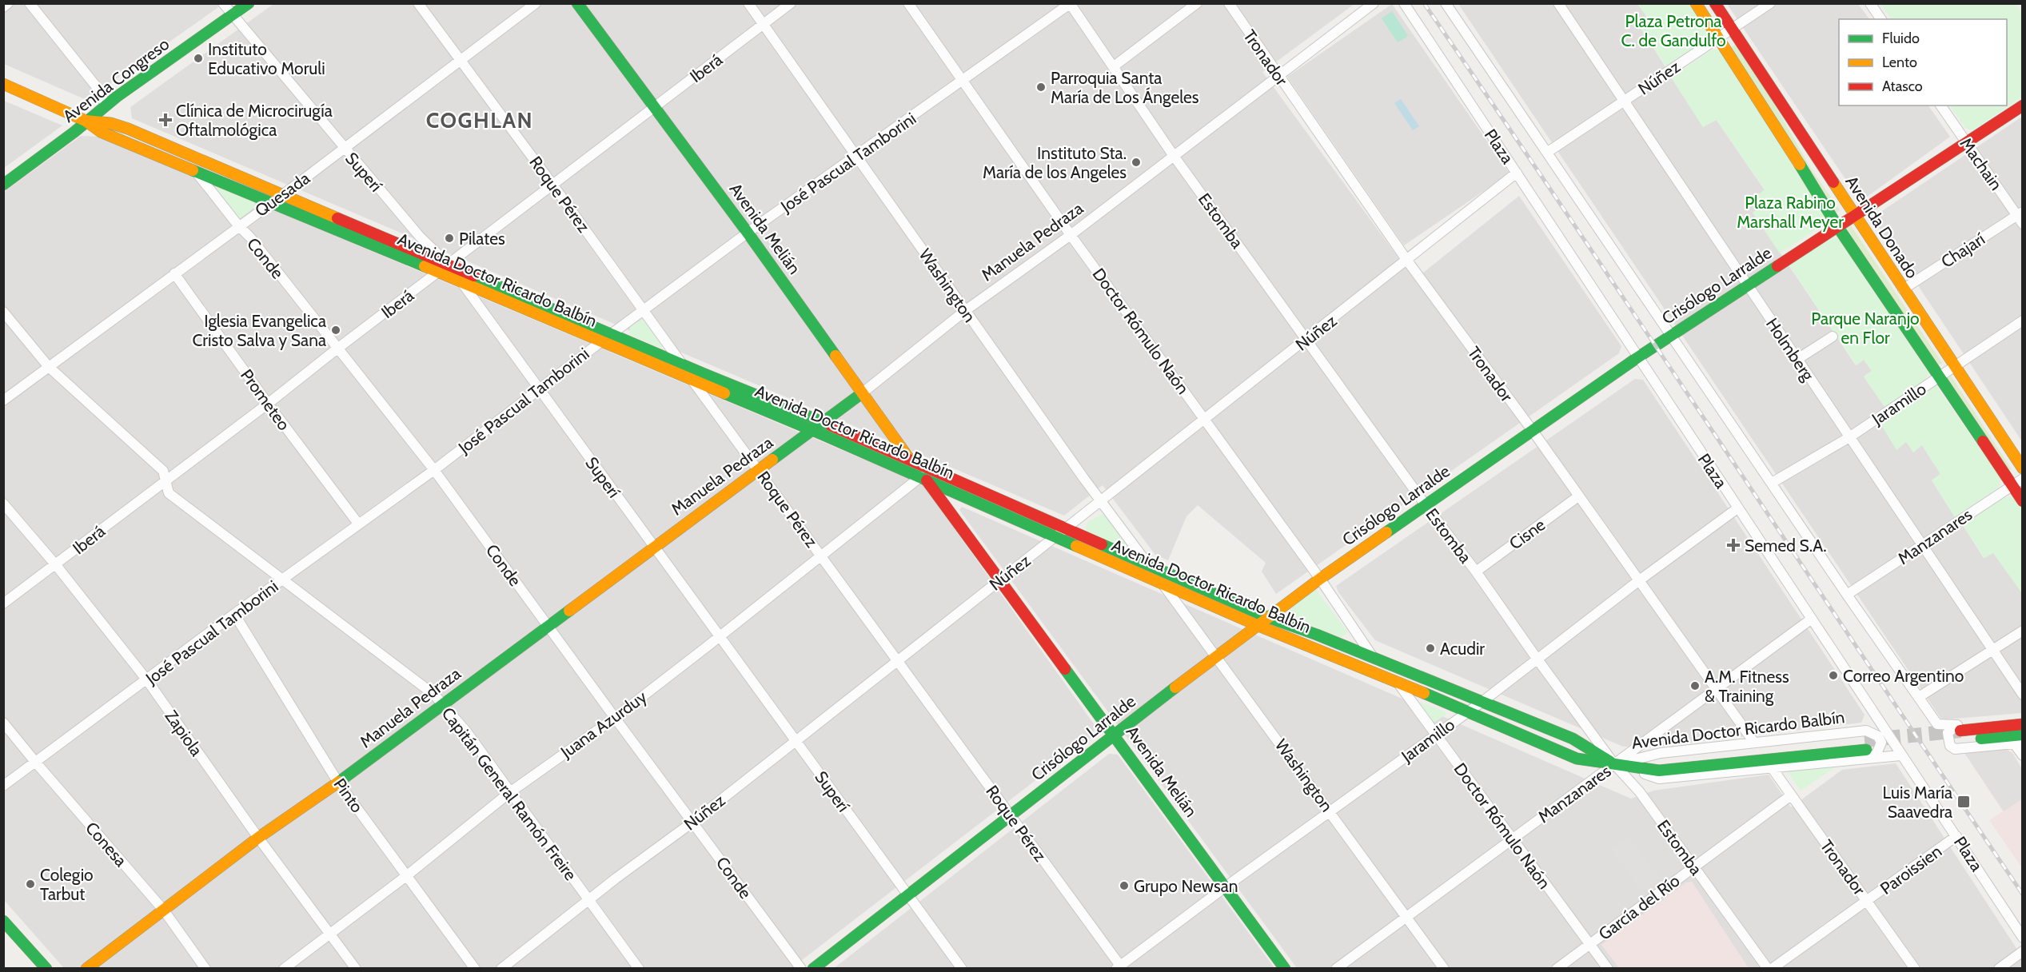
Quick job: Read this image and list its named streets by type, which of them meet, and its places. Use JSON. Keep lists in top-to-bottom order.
{
  "streets": {
    "main road": [
      "Avenida Congreso",
      "Avenida Donado",
      "Avenida Melián",
      "Manuela Pedraza",
      "Avenida Doctor Ricardo Balbín",
      "Crisólogo Larralde"
    ],
    "street": [
      "Tronador",
      "Iberá",
      "Núñez",
      "Plaza",
      "José Pascual Tamborini",
      "Machain",
      "Superí",
      "Quesada",
      "Roque Pérez",
      "Estomba",
      "Chajarí",
      "Conde",
      "Washington",
      "Doctor Rómulo Naón",
      "Holmberg",
      "Prometeo",
      "Jaramillo",
      "Cisne",
      "Manzanares",
      "Juana Azurduy",
      "Zapiola",
      "Capitán General Ramón Freire",
      "Pinto",
      "Conesa",
      "Paroissien",
      "García del Río"
    ]
  },
  "crossings": [
    ["Tronador", "Núñez"],
    ["Tronador", "Manuela Pedraza"],
    ["Tronador", "Avenida Doctor Ricardo Balbín"],
    ["Tronador", "Crisólogo Larralde"],
    ["Tronador", "Jaramillo"],
    ["Tronador", "Cisne"],
    ["Tronador", "Manzanares"],
    ["Tronador", "Paroissien"],
    ["Tronador", "García del Río"],
    ["Iberá", "Superí"],
    ["Iberá", "Roque Pérez"],
    ["Iberá", "Avenida Melián"],
    ["Iberá", "Conde"],
    ["Iberá", "Avenida Doctor Ricardo Balbín"],
    ["Iberá", "Washington"],
    ["Iberá", "Prometeo"],
    ["Iberá", "Zapiola"],
    ["Iberá", "Capitán General Ramón Freire"],
    ["Núñez", "Plaza"],
    ["Núñez", "Superí"],
    ["Núñez", "Roque Pérez"],
    ["Núñez", "Estomba"],
    ["Núñez", "Avenida Donado"],
    ["Núñez", "Avenida Melián"],
    ["Núñez", "Conde"],
    ["Núñez", "Avenida Doctor Ricardo Balbín"],
    ["Núñez", "Washington"],
    ["Núñez", "Doctor Rómulo Naón"],
    ["Núñez", "Holmberg"],
    ["Núñez", "Capitán General Ramón Freire"],
    ["Avenida Congreso", "Superí"],
    ["Avenida Congreso", "Avenida Doctor Ricardo Balbín"],
    ["Plaza", "Avenida Doctor Ricardo Balbín"],
    ["Plaza", "Crisólogo Larralde"],
    ["Plaza", "Jaramillo"],
    ["Plaza", "Manzanares"],
    ["Plaza", "Paroissien"],
    ["José Pascual Tamborini", "Superí"],
    ["José Pascual Tamborini", "Roque Pérez"],
    ["José Pascual Tamborini", "Estomba"],
    ["José Pascual Tamborini", "Avenida Melián"],
    ["José Pascual Tamborini", "Conde"],
    ["José Pascual Tamborini", "Avenida Doctor Ricardo Balbín"],
    ["José Pascual Tamborini", "Washington"],
    ["José Pascual Tamborini", "Doctor Rómulo Naón"],
    ["José Pascual Tamborini", "Prometeo"],
    ["José Pascual Tamborini", "Zapiola"],
    ["José Pascual Tamborini", "Capitán General Ramón Freire"],
    ["José Pascual Tamborini", "Pinto"],
    ["José Pascual Tamborini", "Conesa"],
    ["Machain", "Chajarí"],
    ["Machain", "Crisólogo Larralde"],
    ["Superí", "Quesada"],
    ["Superí", "Manuela Pedraza"],
    ["Superí", "Avenida Doctor Ricardo Balbín"],
    ["Superí", "Crisólogo Larralde"],
    ["Superí", "Juana Azurduy"],
    ["Quesada", "Roque Pérez"],
    ["Quesada", "Conde"],
    ["Quesada", "Avenida Doctor Ricardo Balbín"],
    ["Quesada", "Prometeo"],
    ["Quesada", "Capitán General Ramón Freire"],
    ["Roque Pérez", "Manuela Pedraza"],
    ["Roque Pérez", "Avenida Doctor Ricardo Balbín"],
    ["Roque Pérez", "Crisólogo Larralde"],
    ["Roque Pérez", "Jaramillo"],
    ["Roque Pérez", "Juana Azurduy"],
    ["Estomba", "Manuela Pedraza"],
    ["Estomba", "Avenida Doctor Ricardo Balbín"],
    ["Estomba", "Crisólogo Larralde"],
    ["Estomba", "Jaramillo"],
    ["Estomba", "Cisne"],
    ["Estomba", "Manzanares"],
    ["Estomba", "García del Río"],
    ["Avenida Donado", "Chajarí"],
    ["Avenida Donado", "Crisólogo Larralde"],
    ["Avenida Donado", "Jaramillo"],
    ["Avenida Melián", "Manuela Pedraza"],
    ["Avenida Melián", "Avenida Doctor Ricardo Balbín"],
    ["Avenida Melián", "Crisólogo Larralde"],
    ["Avenida Melián", "Jaramillo"],
    ["Avenida Melián", "Juana Azurduy"],
    ["Manuela Pedraza", "Conde"],
    ["Manuela Pedraza", "Avenida Doctor Ricardo Balbín"],
    ["Manuela Pedraza", "Washington"],
    ["Manuela Pedraza", "Doctor Rómulo Naón"],
    ["Manuela Pedraza", "Zapiola"],
    ["Manuela Pedraza", "Capitán General Ramón Freire"],
    ["Manuela Pedraza", "Pinto"],
    ["Manuela Pedraza", "Conesa"],
    ["Conde", "Avenida Doctor Ricardo Balbín"],
    ["Conde", "Juana Azurduy"],
    ["Avenida Doctor Ricardo Balbín", "Washington"],
    ["Avenida Doctor Ricardo Balbín", "Crisólogo Larralde"],
    ["Avenida Doctor Ricardo Balbín", "Doctor Rómulo Naón"],
    ["Avenida Doctor Ricardo Balbín", "Jaramillo"],
    ["Avenida Doctor Ricardo Balbín", "Manzanares"],
    ["Avenida Doctor Ricardo Balbín", "Juana Azurduy"],
    ["Washington", "Crisólogo Larralde"],
    ["Washington", "Jaramillo"],
    ["Washington", "Manzanares"],
    ["Crisólogo Larralde", "Doctor Rómulo Naón"],
    ["Crisólogo Larralde", "Holmberg"],
    ["Doctor Rómulo Naón", "Jaramillo"],
    ["Doctor Rómulo Naón", "Manzanares"],
    ["Doctor Rómulo Naón", "García del Río"],
    ["Holmberg", "Jaramillo"],
    ["Holmberg", "Manzanares"],
    ["Juana Azurduy", "Zapiola"],
    ["Juana Azurduy", "Capitán General Ramón Freire"],
    ["Juana Azurduy", "Pinto"]
  ],
  "districts": ["COGHLAN"],
  "parks": ["Plaza Petrona C. de Gandulfo", "Plaza Rabino Marshall Meyer", "Parque Naranjo en Flor"],
  "places": {
    "other": [
      "Instituto Educativo Moruli",
      "Parroquia Santa María de Los Ángeles",
      "Instituto Sta. María de los Angeles",
      "Pilates",
      "Iglesia Evangelica Cristo Salva y Sana",
      "Acudir",
      "Correo Argentino",
      "A.M. Fitness & Training",
      "Colegio Tarbut",
      "Grupo Newsan"
    ],
    "health": ["Clínica de Microcirugía Oftalmológica", "Semed S.A."],
    "transit": ["Luis María Saavedra"]
  },
  "legend": ["Fluido", "Lento", "Atasco"]
}
